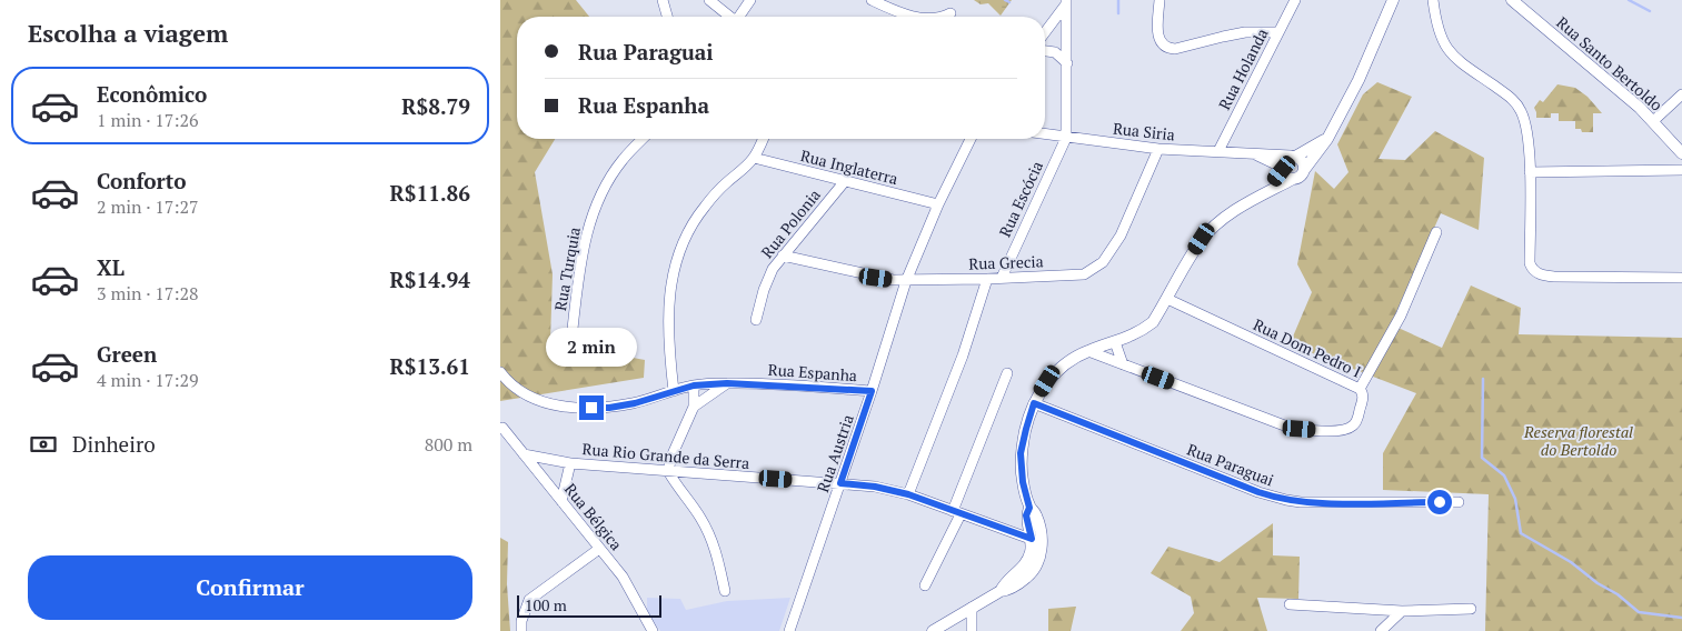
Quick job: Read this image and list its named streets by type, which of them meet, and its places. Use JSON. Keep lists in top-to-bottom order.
{
  "streets": {
    "street": [
      "Rua Santo Bertoldo",
      "Rua Holanda",
      "Rua Siria",
      "Rua Inglaterra",
      "Rua Escócia",
      "Rua Polonia",
      "Rua Grecia",
      "Rua Turquia",
      "Rua Dom Pedro I",
      "Rua Espanha",
      "Rua Austria",
      "Rua Rio Grande da Serra",
      "Rua Paraguai",
      "Rua Bélgica"
    ]
  },
  "crossings": [
    ["Rua Holanda", "Rua Siria"],
    ["Rua Siria", "Rua Escócia"],
    ["Rua Siria", "Rua Grecia"],
    ["Rua Inglaterra", "Rua Polonia"],
    ["Rua Inglaterra", "Rua Austria"],
    ["Rua Escócia", "Rua Grecia"],
    ["Rua Polonia", "Rua Grecia"],
    ["Rua Grecia", "Rua Austria"],
    ["Rua Espanha", "Rua Austria"],
    ["Rua Austria", "Rua Rio Grande da Serra"],
    ["Rua Rio Grande da Serra", "Rua Bélgica"]
  ],
  "parks": ["Reserva florestal do Bertoldo"],
  "scale_bar": "100 m",
  "page": {
    "heading": "Escolha a viagem",
    "banner": ["Rua Paraguai", "Rua Espanha"],
    "list": [
      {
        "name": "Econômico",
        "note": "1 min · 17:26",
        "value": "R$8.79"
      },
      {
        "name": "Conforto",
        "note": "2 min · 17:27",
        "value": "R$11.86"
      },
      {
        "name": "XL",
        "note": "3 min · 17:28",
        "value": "R$14.94"
      },
      {
        "name": "Green",
        "note": "4 min · 17:29",
        "value": "R$13.61"
      }
    ],
    "bubble": "2 min",
    "pay": ["Dinheiro", "800 m"],
    "buttons": "Confirmar",
    "scale": "100 m"
  }
}
